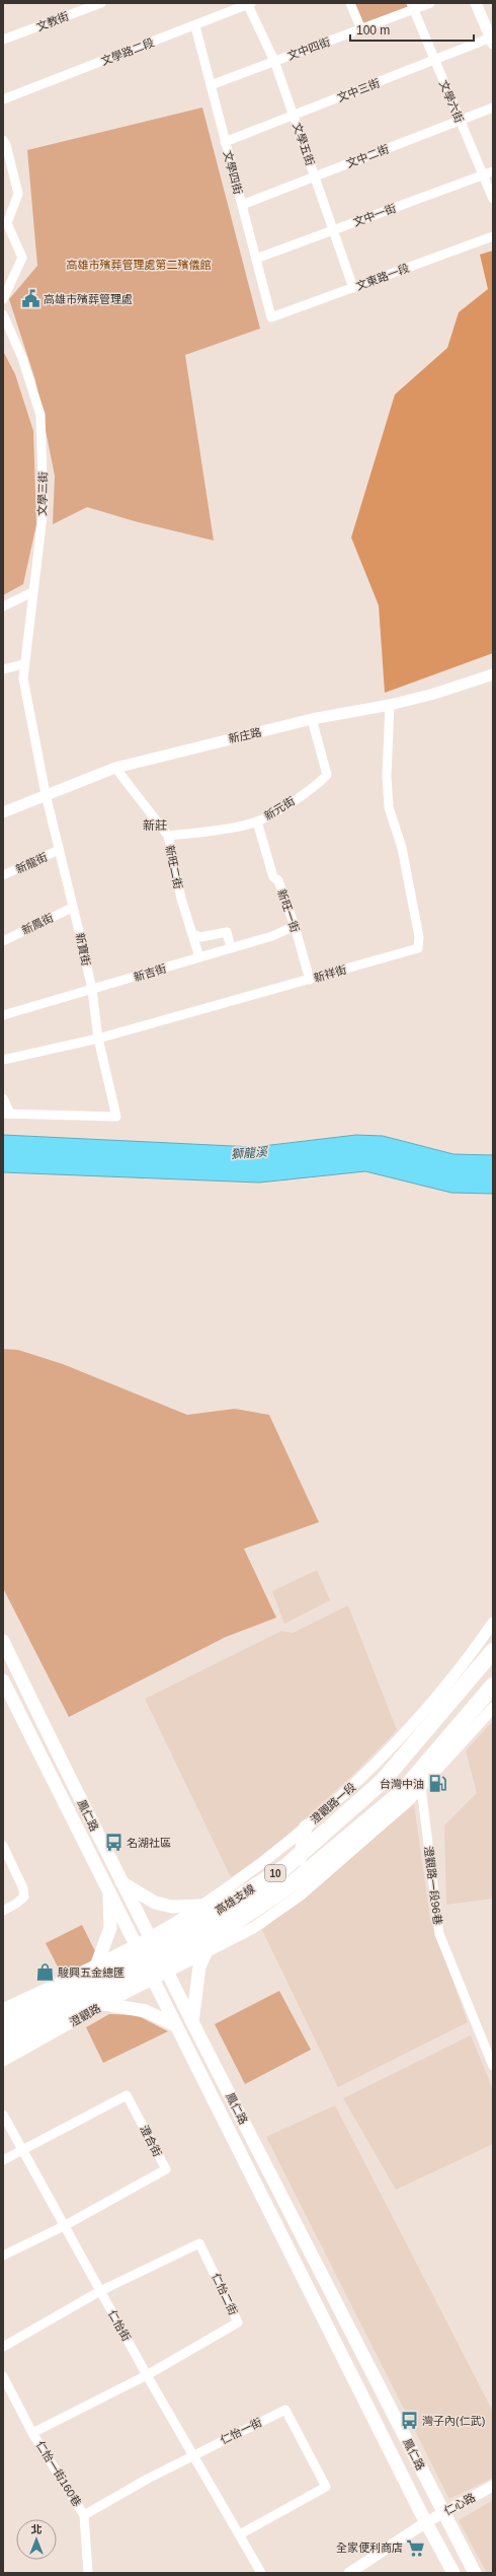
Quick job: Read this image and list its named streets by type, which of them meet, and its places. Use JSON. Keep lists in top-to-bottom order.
{
  "streets": {
    "highway": ["10", "高雄支線"],
    "main road": ["鳳仁路"],
    "street": [
      "文教街",
      "文中四街",
      "文學路二段",
      "文中三街",
      "文學六街",
      "文學五街",
      "文中二街",
      "文學四街",
      "文中一街",
      "文東路一段",
      "文學三街",
      "新庄路",
      "新元街",
      "新龍街",
      "新旺二街",
      "新旺一街",
      "新鳳街",
      "新寶街",
      "新吉街",
      "新祥街",
      "澄觀路一段",
      "澄觀路一段96巷",
      "澄觀路",
      "澄合街",
      "仁怡二街",
      "仁怡街",
      "仁怡一街",
      "仁怡一街160巷",
      "仁心路"
    ]
  },
  "crossings": [
    ["文中四街", "文學六街"],
    ["文中四街", "文學五街"],
    ["文中四街", "文學四街"],
    ["文學路二段", "文學五街"],
    ["文學路二段", "文學四街"],
    ["文中三街", "文學六街"],
    ["文中三街", "文學五街"],
    ["文中三街", "文學四街"],
    ["文學六街", "文中二街"],
    ["文學六街", "文中一街"],
    ["文學五街", "文中二街"],
    ["文學五街", "文中一街"],
    ["文學五街", "文東路一段"],
    ["文中二街", "文學四街"],
    ["文學四街", "文中一街"],
    ["文學四街", "文東路一段"],
    ["文學三街", "新寶街"],
    ["新庄路", "新元街"],
    ["新庄路", "新旺二街"],
    ["新庄路", "新寶街"],
    ["新庄路", "新祥街"],
    ["新元街", "新旺二街"],
    ["新元街", "新旺一街"],
    ["新龍街", "新寶街"],
    ["新旺二街", "新吉街"],
    ["新旺一街", "新吉街"],
    ["新旺一街", "新祥街"],
    ["新鳳街", "新寶街"],
    ["新寶街", "新吉街"],
    ["新寶街", "新祥街"],
    ["澄觀路一段", "鳳仁路"],
    ["鳳仁路", "澄觀路"],
    ["鳳仁路", "仁心路"],
    ["澄合街", "仁怡街"],
    ["仁怡二街", "仁怡街"],
    ["仁怡二街", "仁怡一街160巷"],
    ["仁怡街", "仁怡一街"],
    ["仁怡一街", "仁怡一街160巷"]
  ],
  "districts": ["新莊"],
  "water": ["獅龍溪"],
  "parks": ["高雄市殯葬管理處第二殯儀館"],
  "places": {
    "public building": ["高雄市殯葬管理處"],
    "fuel station": ["台灣中油"],
    "bus stop": ["名湖社區", "灣子內(仁武)"],
    "shop": ["駿興五金總匯"],
    "supermarket": ["全家便利商店"]
  },
  "scale_bar": "100 m",
  "north": "top"
}
